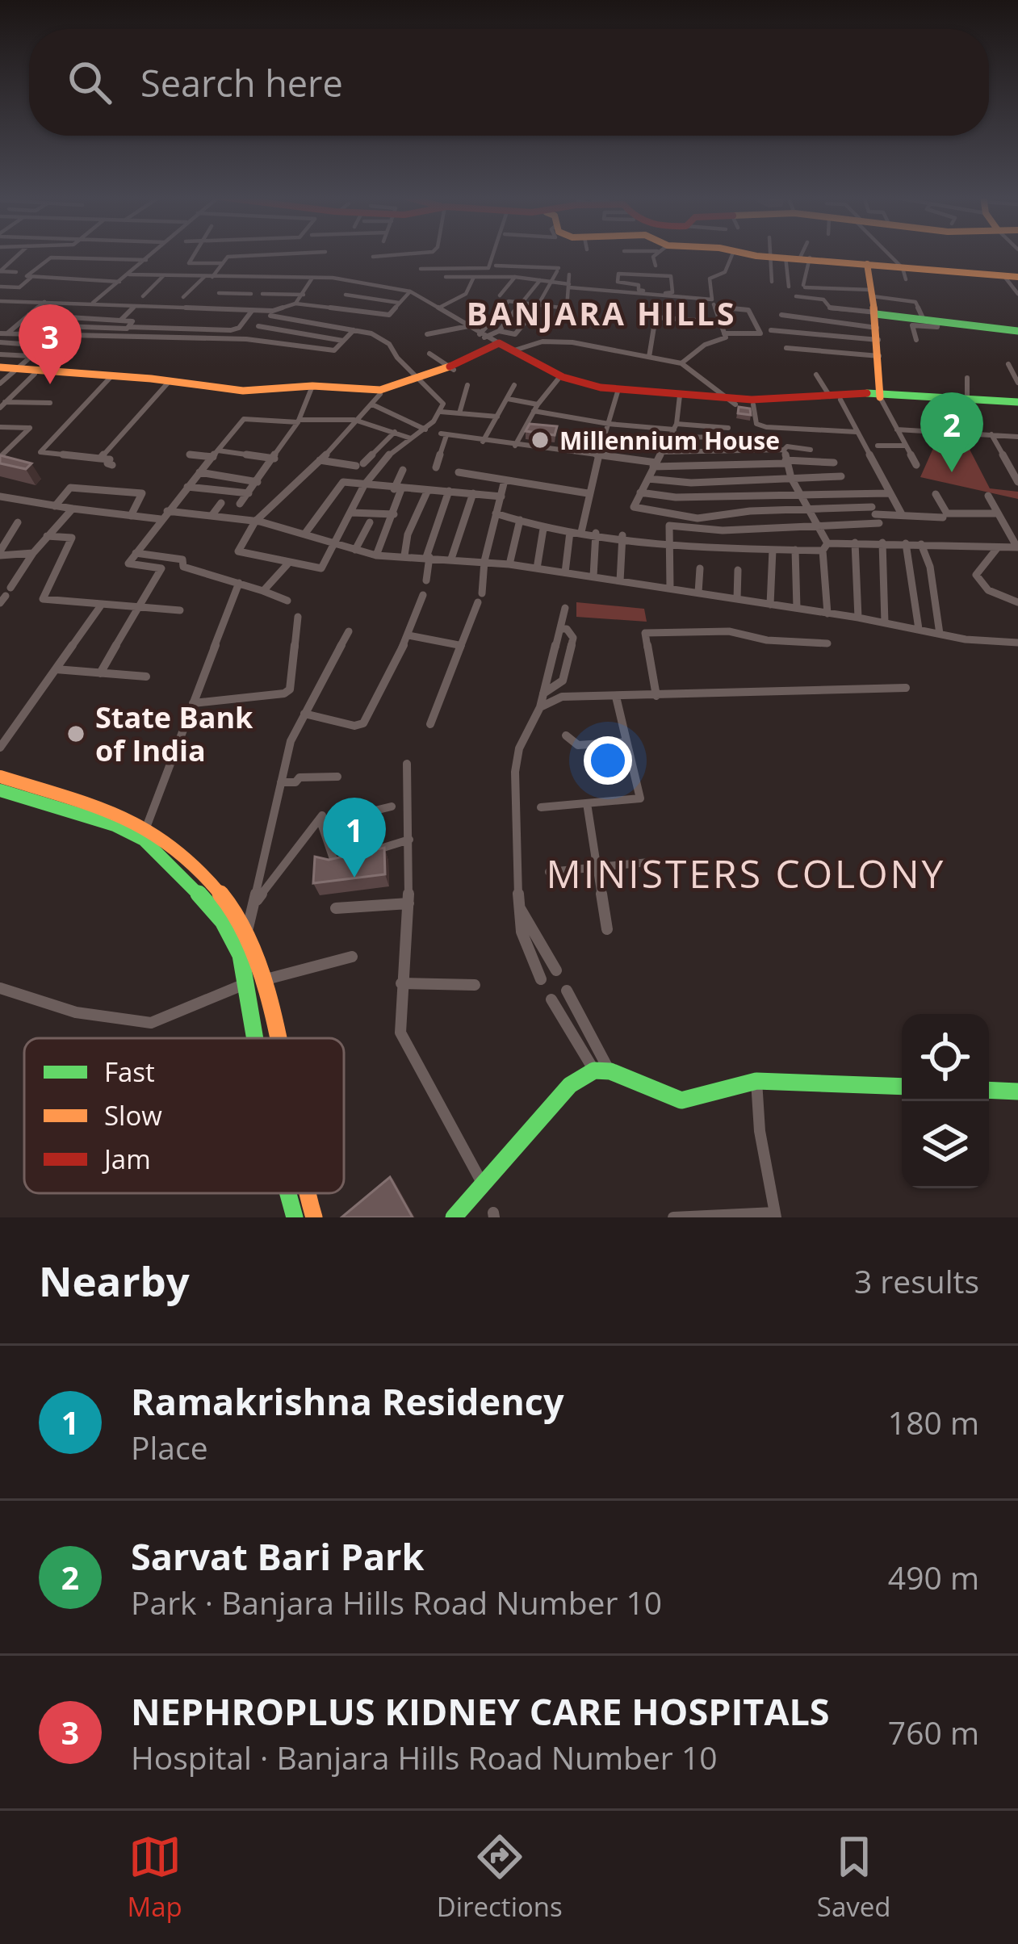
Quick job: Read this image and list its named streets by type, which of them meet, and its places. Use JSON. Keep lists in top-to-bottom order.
{
  "districts": ["BANJARA HILLS", "MINISTERS COLONY"],
  "places": ["Millennium House", "State Bank of India"],
  "legend": ["Fast", "Slow", "Jam"],
  "page": {
    "search": "Search here",
    "pins": ["3", "2", "1"],
    "heading": ["Nearby", "3 results"],
    "list": [
      {
        "mark": "1",
        "name": "Ramakrishna Residency",
        "note": "Place",
        "value": "180 m"
      },
      {
        "mark": "2",
        "name": "Sarvat Bari Park",
        "note": "Park · Banjara Hills Road Number 10",
        "value": "490 m"
      },
      {
        "mark": "3",
        "name": "NEPHROPLUS KIDNEY CARE HOSPITALS",
        "note": "Hospital · Banjara Hills Road Number 10",
        "value": "760 m"
      }
    ],
    "nav": ["Map", "Directions", "Saved"]
  }
}
